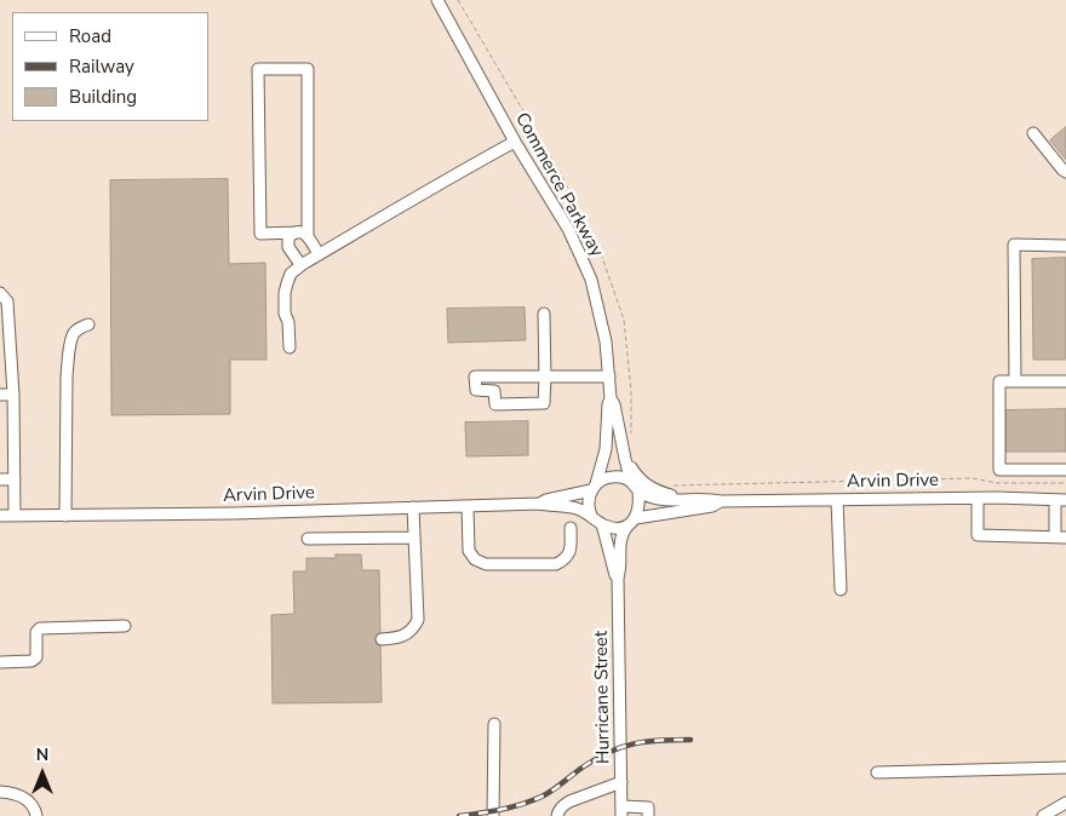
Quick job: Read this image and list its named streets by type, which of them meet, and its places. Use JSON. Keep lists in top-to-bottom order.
{
  "streets": {
    "street": ["Commerce Parkway", "Arvin Drive", "Hurricane Street"]
  },
  "crossings": [
    ["Commerce Parkway", "Arvin Drive"],
    ["Commerce Parkway", "Hurricane Street"],
    ["Arvin Drive", "Hurricane Street"]
  ],
  "legend": ["Road", "Railway", "Building"],
  "north": "top"
}
